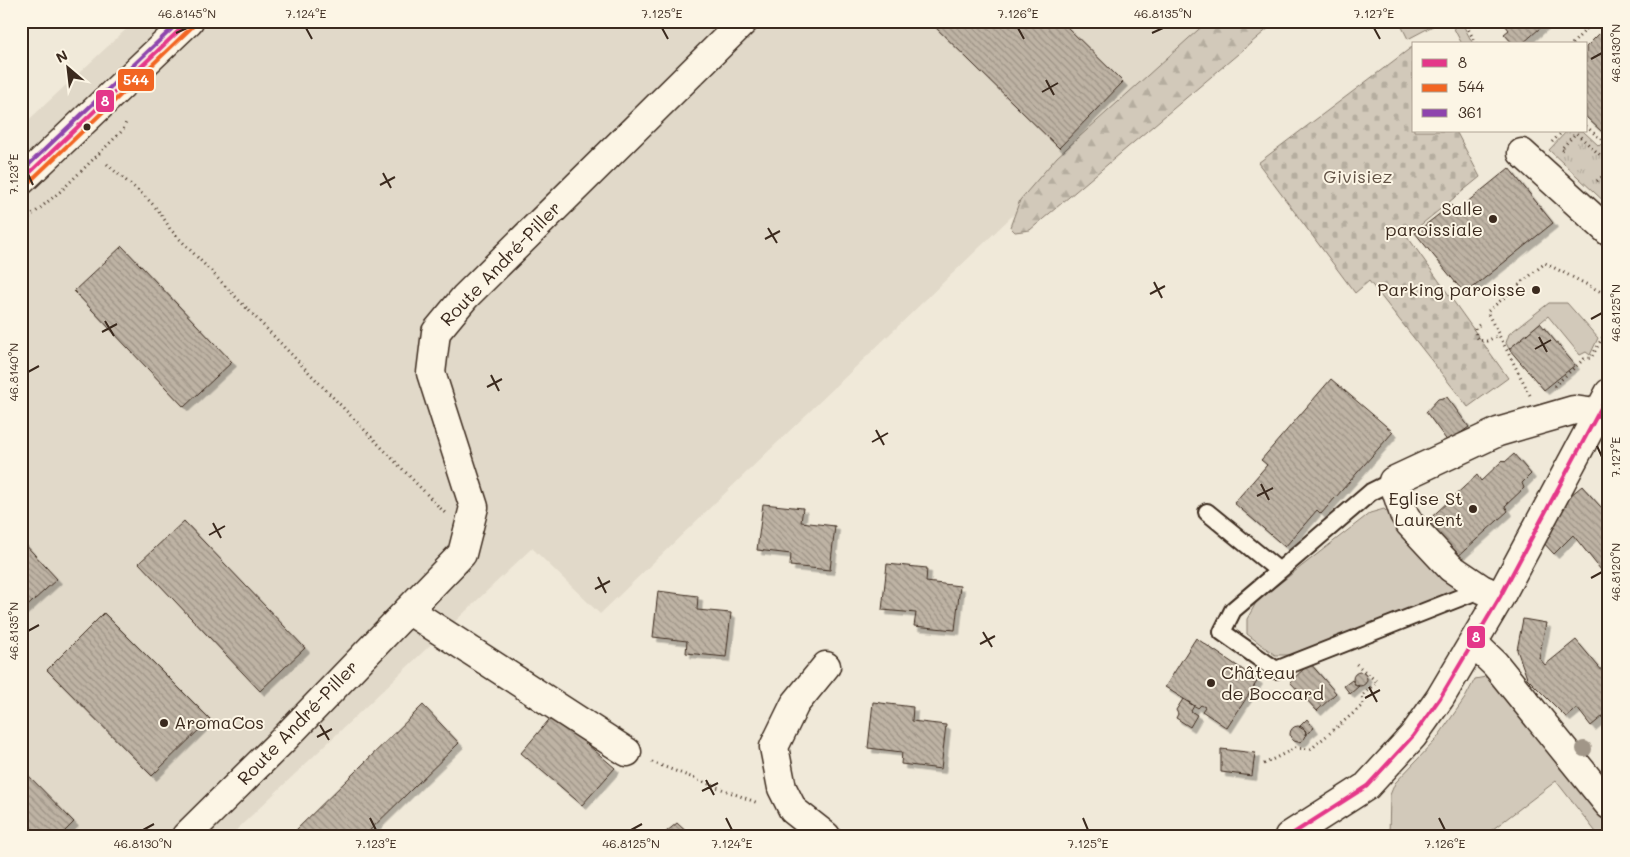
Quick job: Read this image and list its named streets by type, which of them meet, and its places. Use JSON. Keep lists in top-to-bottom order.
{
  "streets": {
    "street": ["Route André-Piller"]
  },
  "parks": ["Givisiez"],
  "places": [
    "Salle paroissiale",
    "Parking paroisse",
    "Eglise St Laurent",
    "Château de Boccard",
    "AromaCos"
  ],
  "lines": ["transit line 8", "transit line 361", "transit line 544"],
  "legend": ["8", "544", "361"],
  "north": "top left",
  "coordinates": [
    "46.8145°N",
    "7.124°E",
    "7.125°E",
    "7.126°E",
    "46.8135°N",
    "7.127°E",
    "46.8130°N",
    "7.123°E",
    "46.8125°N",
    "46.8140°N",
    "46.8120°N"
  ]
}
